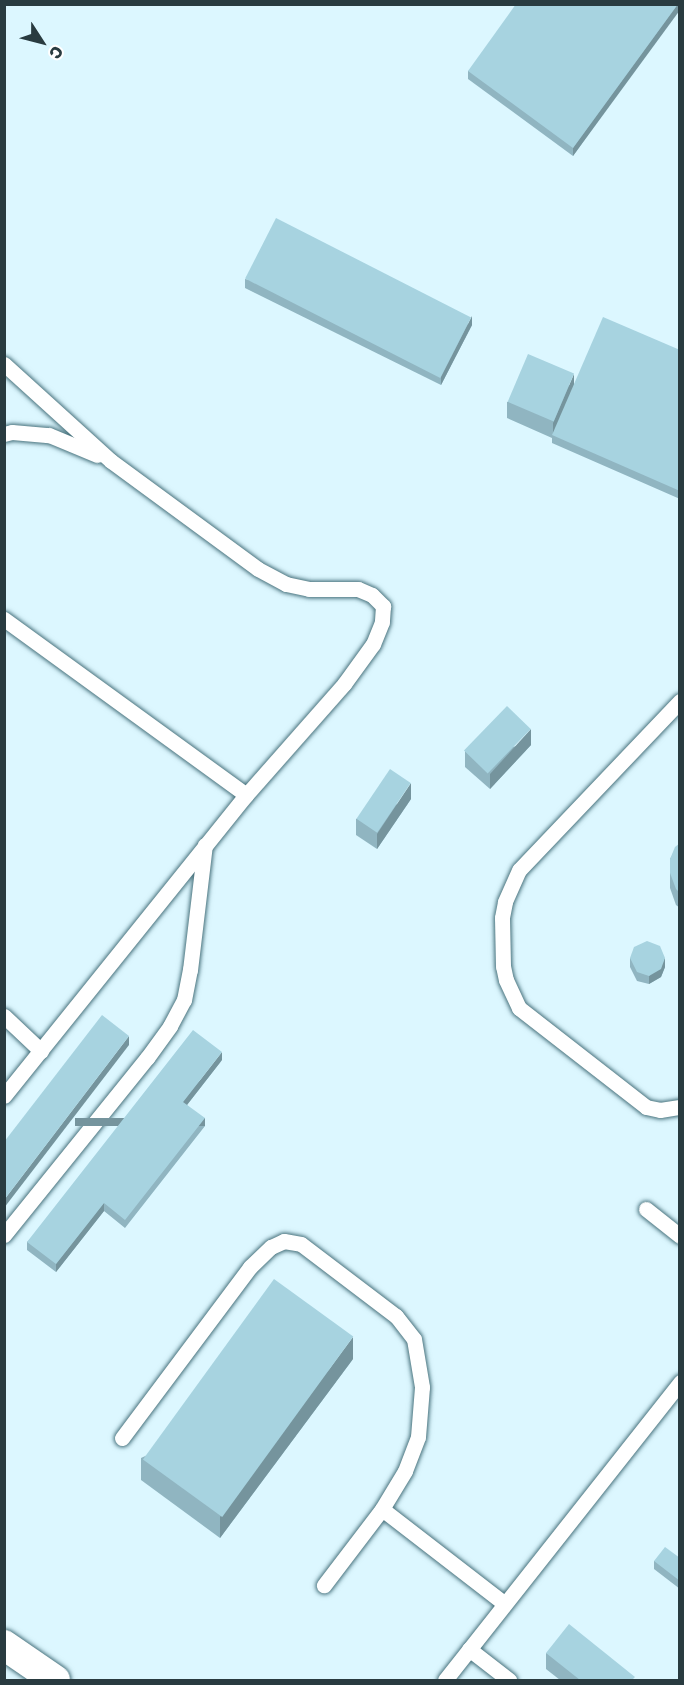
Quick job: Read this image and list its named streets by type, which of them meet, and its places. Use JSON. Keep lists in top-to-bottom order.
{
  "north": "bottom right"
}
